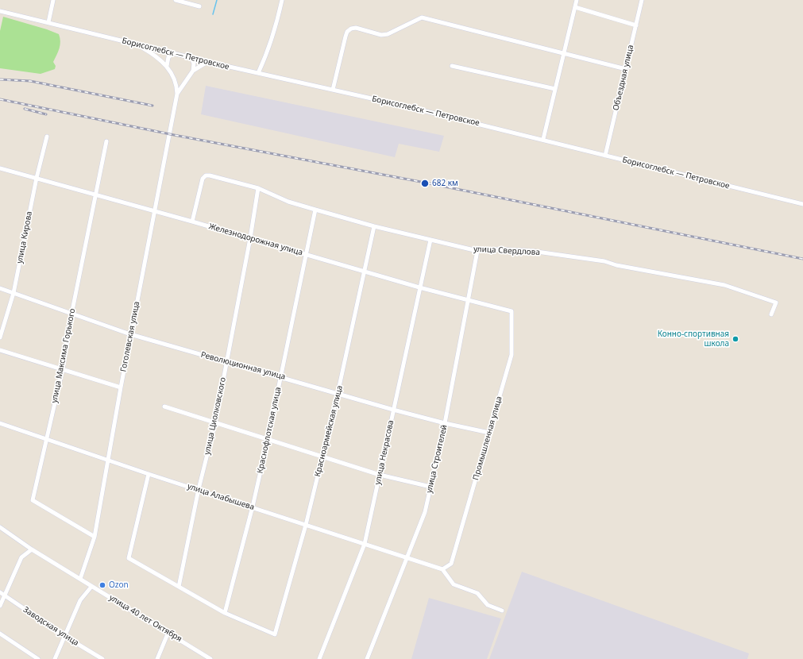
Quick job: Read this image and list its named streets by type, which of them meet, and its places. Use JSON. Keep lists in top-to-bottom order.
{
  "streets": {
    "street": [
      "Борисоглебск — Петровское",
      "Объездная улица",
      "улица Кирова",
      "Железнодорожная улица",
      "улица Свердлова",
      "Гоголевская улица",
      "улица Максима Горького",
      "Революционная улица",
      "улица Циолковского",
      "Краснофлотская улица",
      "Красноармейская улица",
      "Промышленная улица",
      "улица Некрасова",
      "улица Строителей",
      "улица Алабышева",
      "улица 40 лет Октября",
      "Заводская улица"
    ]
  },
  "crossings": [
    ["Борисоглебск — Петровское", "Объездная улица"],
    ["улица Кирова", "Железнодорожная улица"],
    ["улица Кирова", "Революционная улица"],
    ["Железнодорожная улица", "улица Свердлова"],
    ["Железнодорожная улица", "Гоголевская улица"],
    ["Железнодорожная улица", "улица Максима Горького"],
    ["Железнодорожная улица", "улица Циолковского"],
    ["Железнодорожная улица", "Краснофлотская улица"],
    ["Железнодорожная улица", "Красноармейская улица"],
    ["Железнодорожная улица", "Промышленная улица"],
    ["Железнодорожная улица", "улица Некрасова"],
    ["Железнодорожная улица", "улица Строителей"],
    ["улица Свердлова", "улица Циолковского"],
    ["улица Свердлова", "Краснофлотская улица"],
    ["улица Свердлова", "Красноармейская улица"],
    ["улица Свердлова", "улица Некрасова"],
    ["улица Свердлова", "улица Строителей"],
    ["Гоголевская улица", "улица Максима Горького"],
    ["Гоголевская улица", "Революционная улица"],
    ["Гоголевская улица", "улица Алабышева"],
    ["Гоголевская улица", "улица 40 лет Октября"],
    ["улица Максима Горького", "Революционная улица"],
    ["улица Максима Горького", "улица Алабышева"],
    ["Революционная улица", "улица Циолковского"],
    ["Революционная улица", "Краснофлотская улица"],
    ["Революционная улица", "Красноармейская улица"],
    ["Революционная улица", "Промышленная улица"],
    ["Революционная улица", "улица Некрасова"],
    ["Революционная улица", "улица Строителей"],
    ["улица Циолковского", "улица Алабышева"],
    ["Краснофлотская улица", "Красноармейская улица"],
    ["Краснофлотская улица", "улица Алабышева"],
    ["Красноармейская улица", "улица Алабышева"],
    ["Промышленная улица", "улица Алабышева"],
    ["улица Некрасова", "улица Алабышева"],
    ["улица Строителей", "улица Алабышева"]
  ],
  "places": ["682 км", "Конно-спортивная школа", "Ozon"]
}
